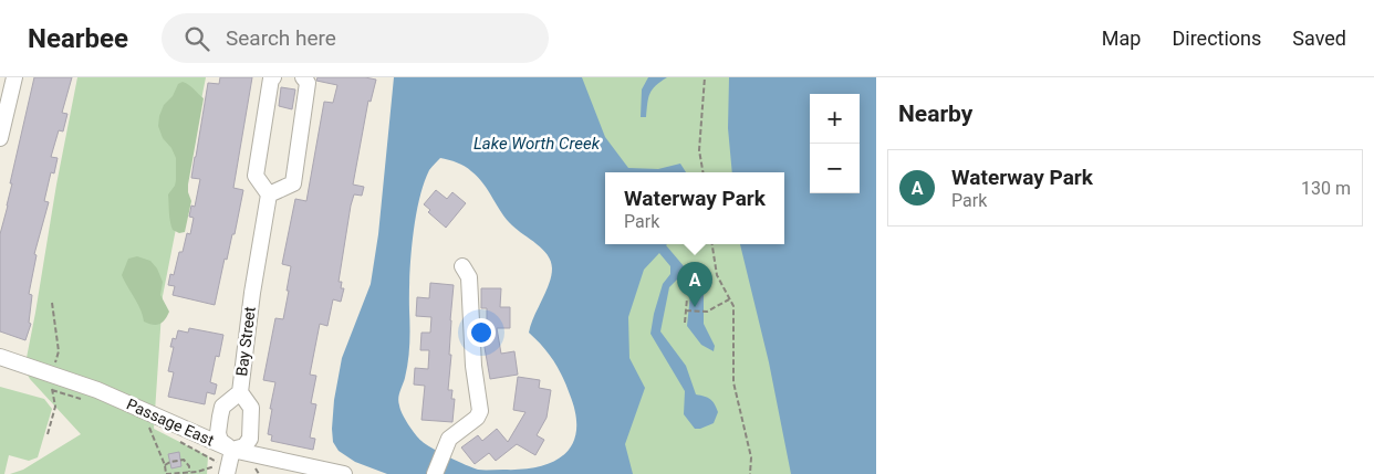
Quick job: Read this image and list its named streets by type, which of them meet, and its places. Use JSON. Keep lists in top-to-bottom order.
{
  "streets": {
    "street": ["Bay Street", "Passage East"]
  },
  "crossings": [
    ["Bay Street", "Passage East"]
  ],
  "water": ["Lake Worth Creek"],
  "page": {
    "header": "Nearbee",
    "search": "Search here",
    "nav": ["Map", "Directions", "Saved"],
    "heading": "Nearby",
    "map_buttons": ["+", "−"],
    "list": [
      {
        "mark": "A",
        "name": "Waterway Park",
        "note": "Park",
        "value": "130 m"
      }
    ],
    "popup": ["Waterway Park", "Park"],
    "pins": "A"
  }
}
